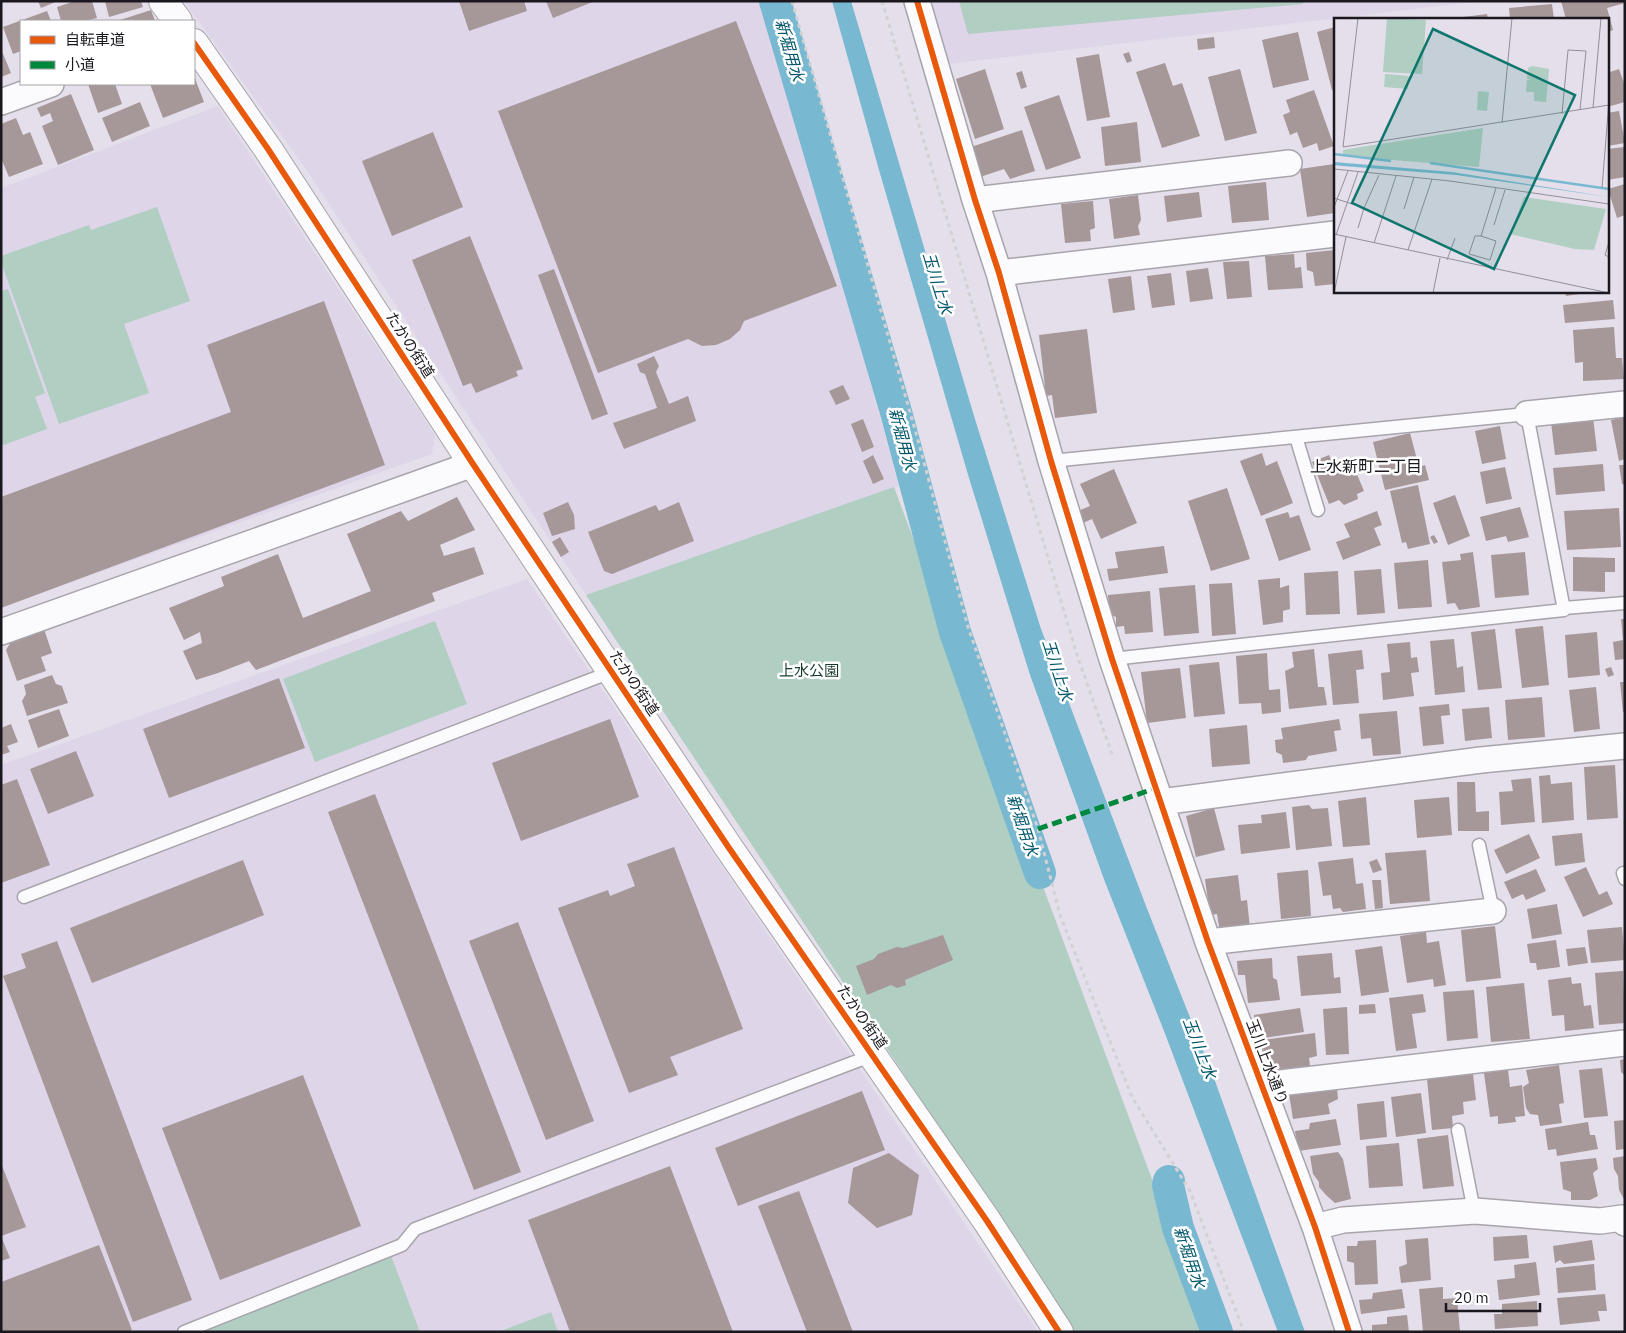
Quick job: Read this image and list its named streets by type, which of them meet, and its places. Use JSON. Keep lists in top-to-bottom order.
{
  "streets": {
    "street": ["たかの街道", "玉川上水通り"]
  },
  "districts": ["上水新町二丁目"],
  "water": ["新堀用水", "玉川上水"],
  "parks": ["上水公園"],
  "legend": ["自転車道", "小道"],
  "scale_bar": "20 m"
}
